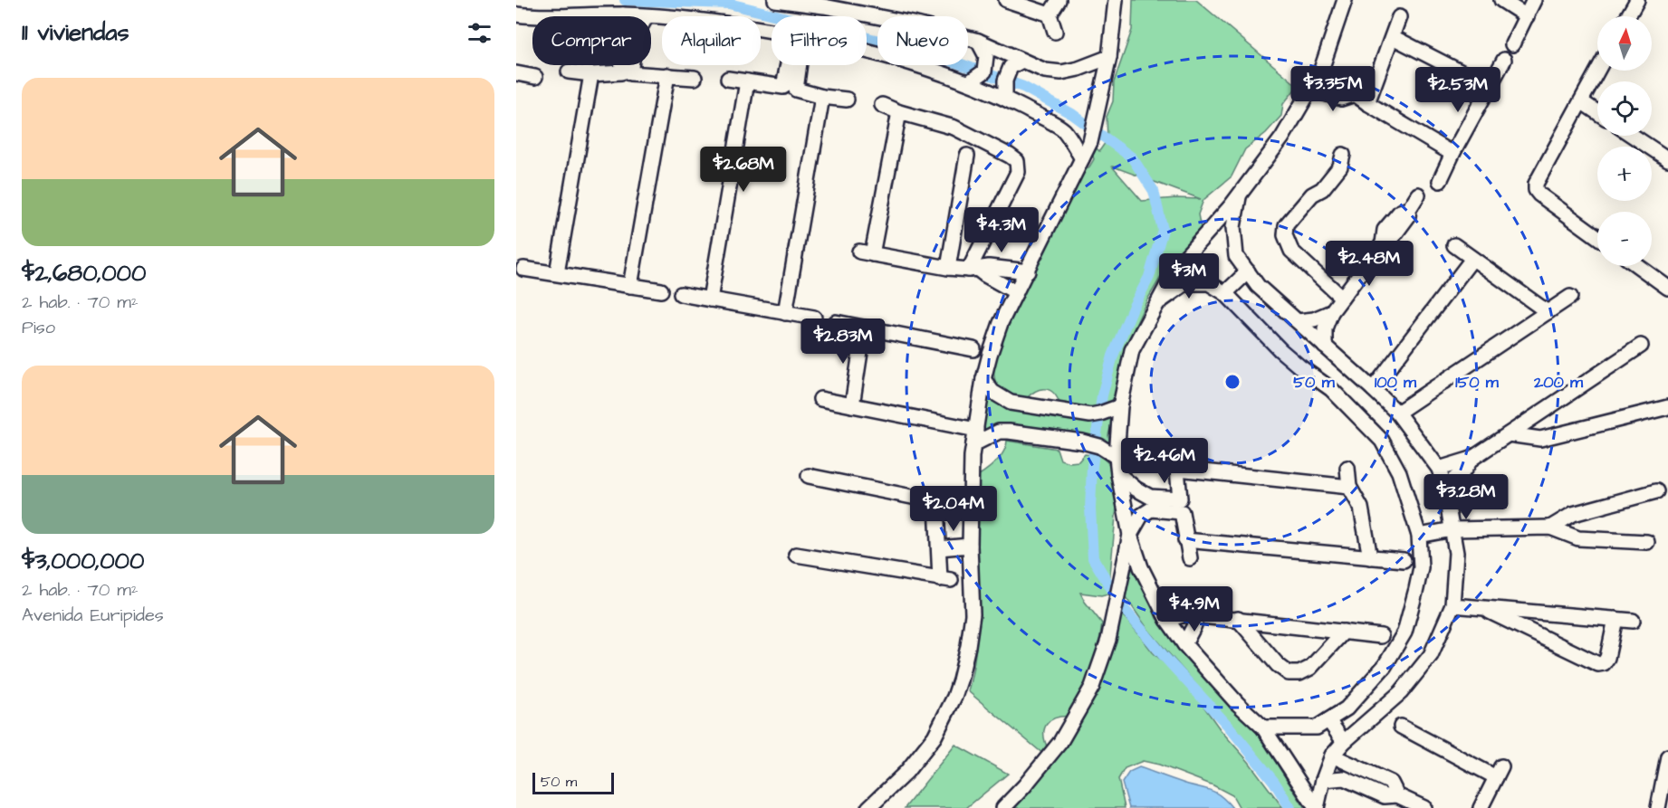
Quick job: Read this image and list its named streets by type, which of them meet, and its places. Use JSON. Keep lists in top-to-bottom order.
{
  "scale_bar": "50 m",
  "north": "top",
  "page": {
    "heading": "11 viviendas",
    "map_buttons": ["+", "−"],
    "chip": [
      "Comprar",
      "Alquilar",
      "Filtros",
      "Nuevo"
    ],
    "list": [
      {
        "name": "$2,680,000",
        "note": "2 hab. · 70 m² · Piso"
      },
      {
        "name": "$3,000,000",
        "note": "2 hab. · 70 m² · Avenida Euripides"
      }
    ],
    "price": [
      "$3.35M",
      "$2.53M",
      "$2.68M",
      "$4.3M",
      "$2.48M",
      "$3M",
      "$2.83M",
      "$2.46M",
      "$3.28M",
      "$2.04M",
      "$4.9M"
    ],
    "scale": "50 m"
  },
  "rings": [
    "50 m",
    "100 m",
    "150 m",
    "200 m"
  ]
}
